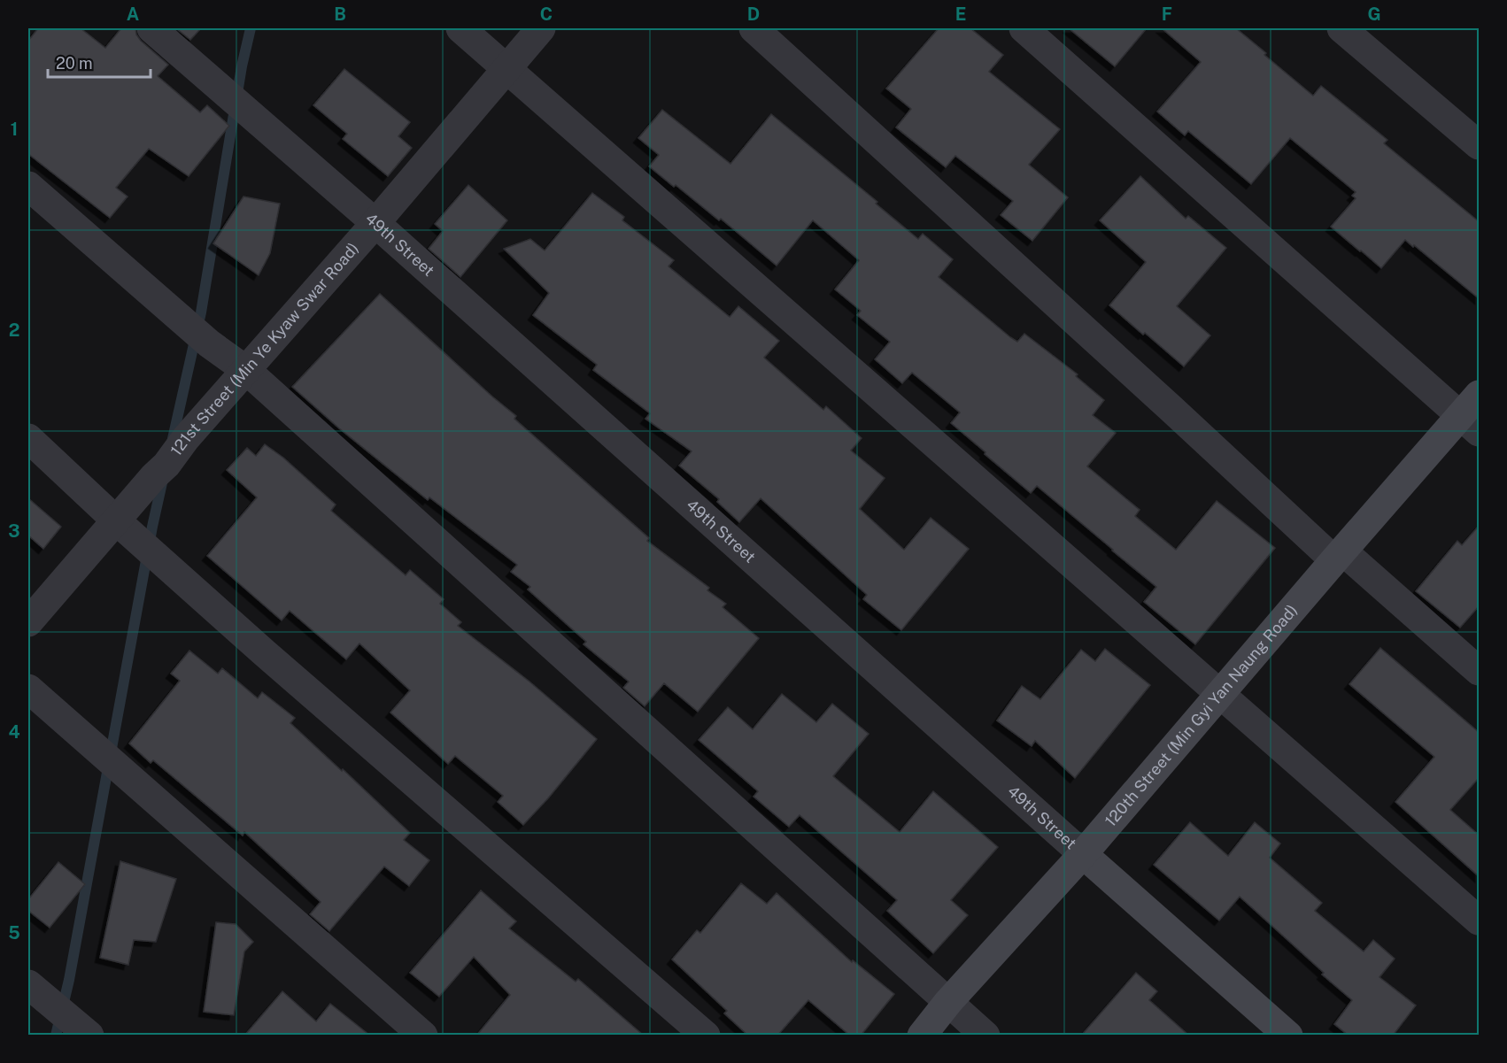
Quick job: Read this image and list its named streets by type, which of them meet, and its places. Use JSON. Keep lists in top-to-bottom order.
{
  "streets": {
    "main road": ["49th Street", "120th Street (Min Gyi Yan Naung Road)"],
    "street": ["121st Street (Min Ye Kyaw Swar Road)"]
  },
  "crossings": [
    ["49th Street", "121st Street (Min Ye Kyaw Swar Road)"],
    ["49th Street", "120th Street (Min Gyi Yan Naung Road)"]
  ],
  "scale_bar": "20 m",
  "grid": {
    "columns": [
      "A",
      "B",
      "C",
      "D",
      "E",
      "F",
      "G"
    ],
    "rows": [
      "1",
      "2",
      "3",
      "4",
      "5"
    ]
  }
}
